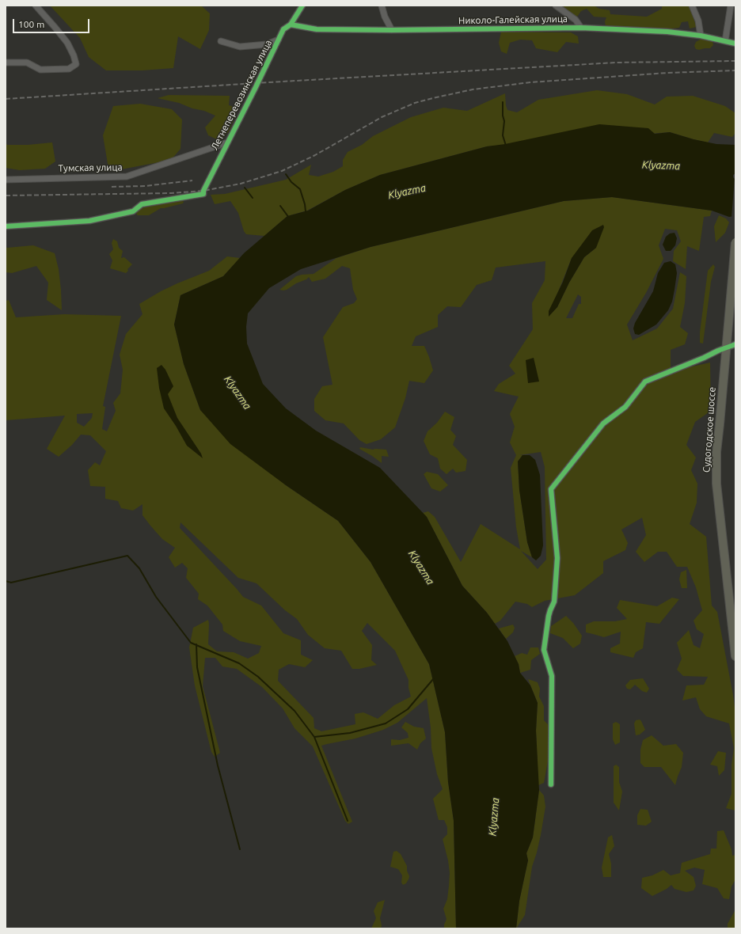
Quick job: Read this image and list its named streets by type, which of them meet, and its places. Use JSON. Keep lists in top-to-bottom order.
{
  "streets": {
    "main road": ["Судогодское шоссе"],
    "street": ["Николо-Галейская улица", "Летнеперевозинская улица", "Тумская улица"]
  },
  "crossings": [
    ["Николо-Галейская улица", "Летнеперевозинская улица"],
    ["Летнеперевозинская улица", "Тумская улица"]
  ],
  "water": ["Klyazma"],
  "scale_bar": "100 m"
}
